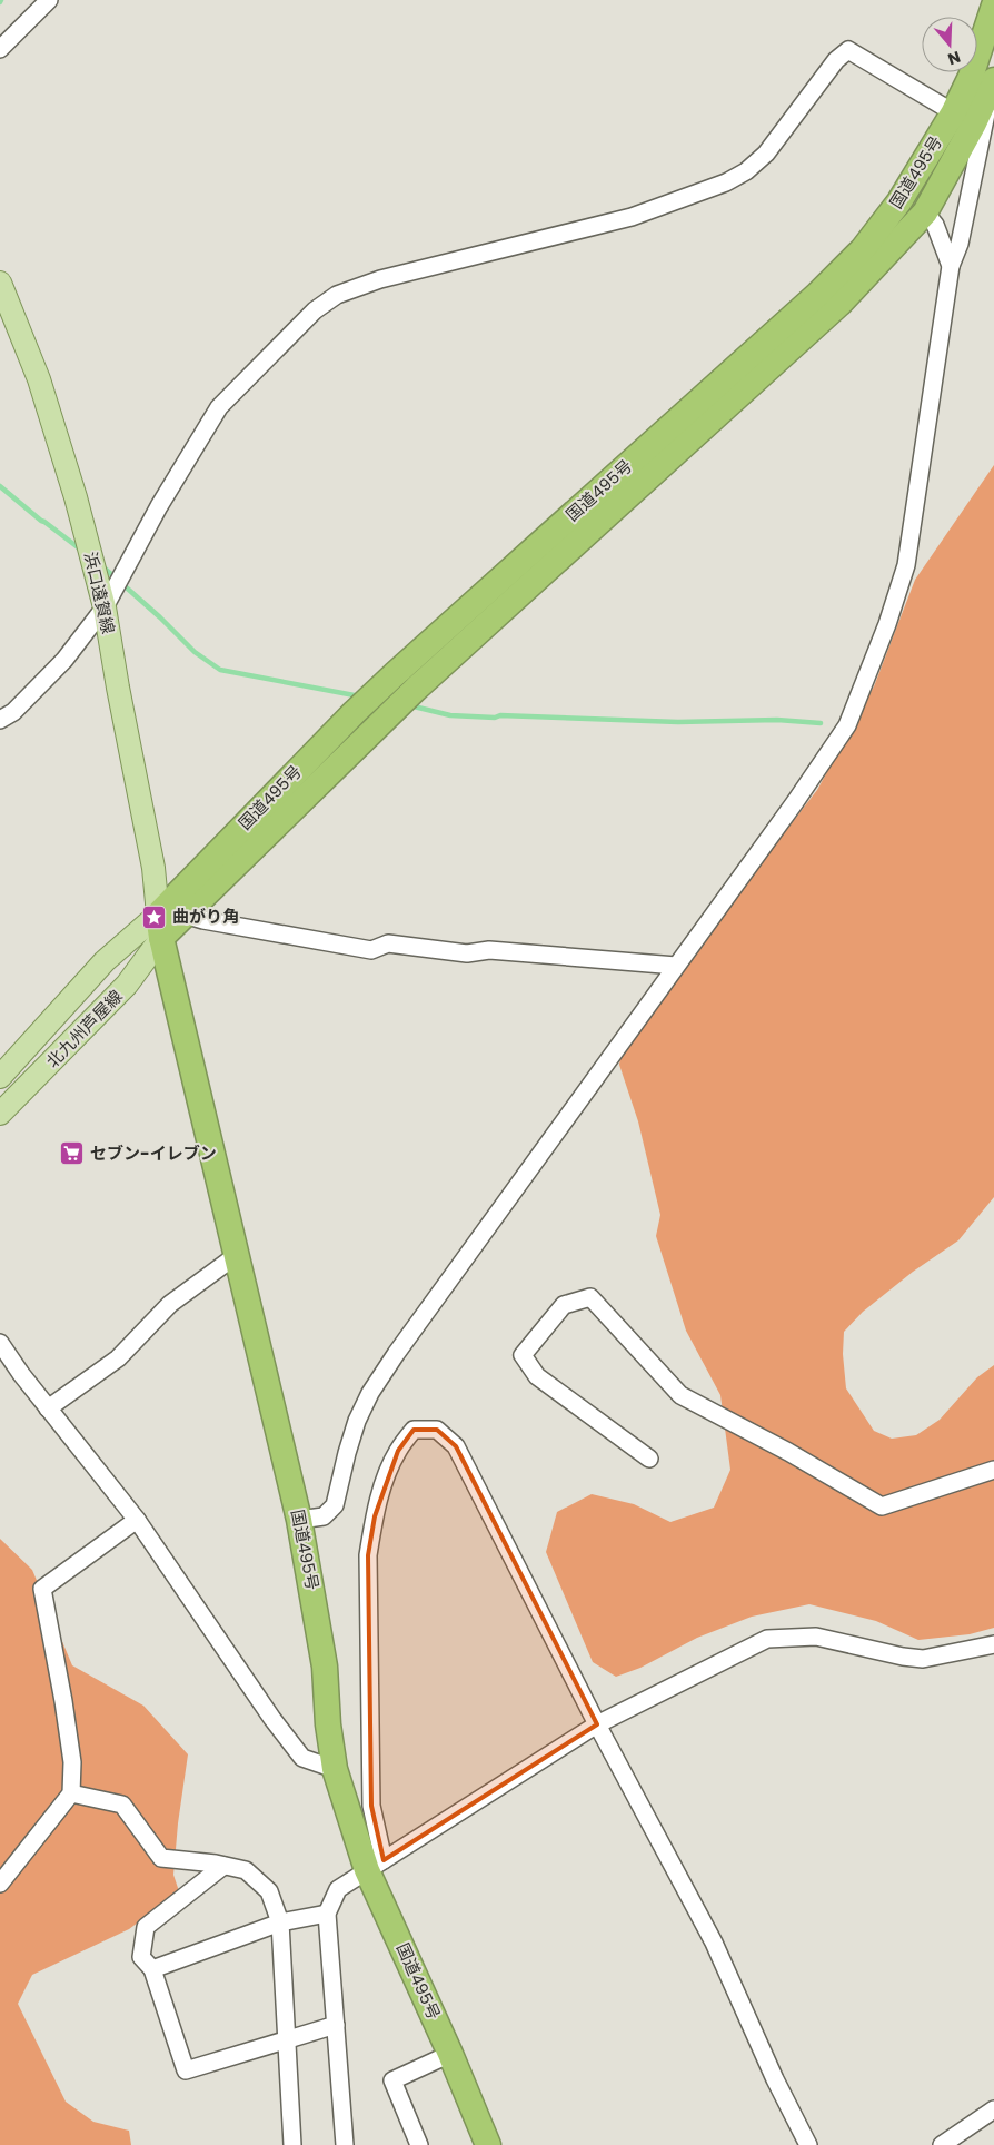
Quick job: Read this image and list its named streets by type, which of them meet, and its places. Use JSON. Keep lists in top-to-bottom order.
{
  "streets": {
    "highway": ["国道495号"],
    "main road": ["浜口遠賀線", "北九州芦屋線"]
  },
  "crossings": [
    ["国道495号", "浜口遠賀線"],
    ["国道495号", "北九州芦屋線"],
    ["浜口遠賀線", "北九州芦屋線"]
  ],
  "places": {
    "place": ["曲がり角"],
    "supermarket": ["セブン-イレブン"]
  },
  "north": "bottom"
}
